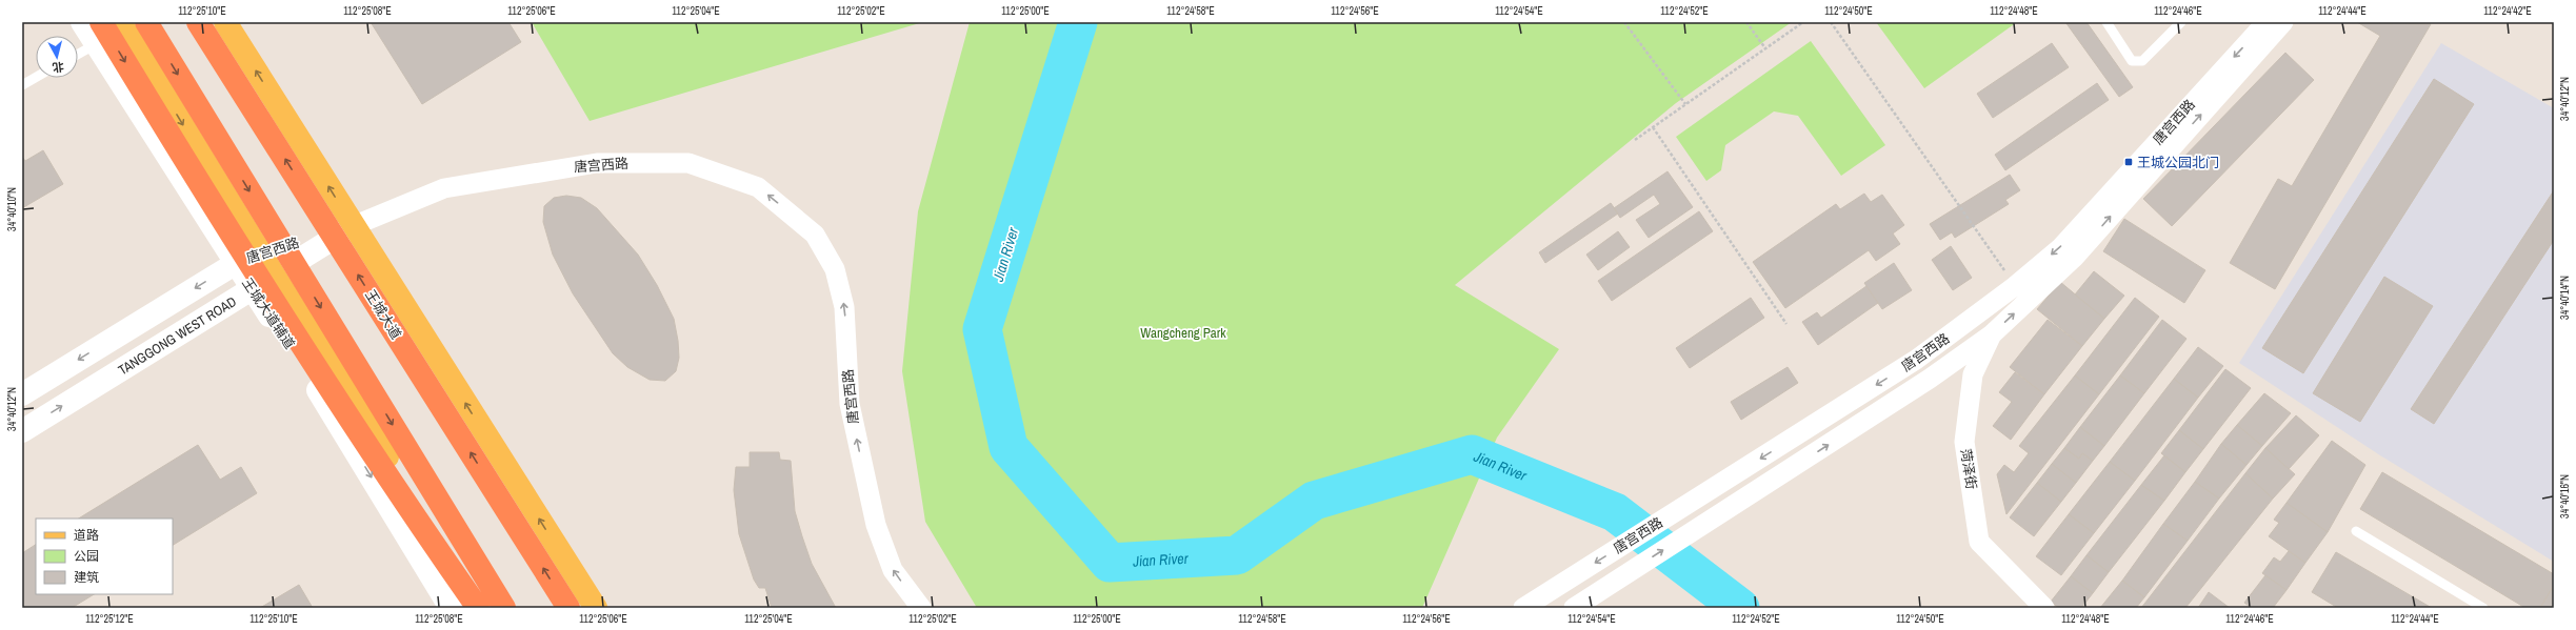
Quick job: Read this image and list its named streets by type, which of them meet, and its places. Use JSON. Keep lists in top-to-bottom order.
{
  "streets": {
    "highway": ["王城大道"],
    "main road": ["唐宫西路", "王城大道辅道", "TANGGONG WEST ROAD"],
    "street": ["菏泽街"]
  },
  "crossings": [
    ["唐宫西路", "王城大道辅道"],
    ["唐宫西路", "TANGGONG WEST ROAD"],
    ["唐宫西路", "菏泽街"],
    ["王城大道辅道", "TANGGONG WEST ROAD"]
  ],
  "one_way": ["TANGGONG WEST ROAD"],
  "water": ["Jian River"],
  "parks": ["Wangcheng Park"],
  "places": {
    "transit": ["王城公园北门"]
  },
  "legend": ["道路", "公园", "建筑"],
  "north": "bottom",
  "coordinates": [
    "112°25'10\"E",
    "112°25'08\"E",
    "112°25'06\"E",
    "112°25'04\"E",
    "112°25'02\"E",
    "112°25'00\"E",
    "112°24'58\"E",
    "112°24'56\"E",
    "112°24'54\"E",
    "112°24'52\"E",
    "112°24'50\"E",
    "112°24'48\"E",
    "112°24'46\"E",
    "112°24'44\"E",
    "112°24'42\"E",
    "34°40'12\"N",
    "34°40'10\"N",
    "34°40'14\"N",
    "34°40'16\"N",
    "112°25'12\"E"
  ]
}
